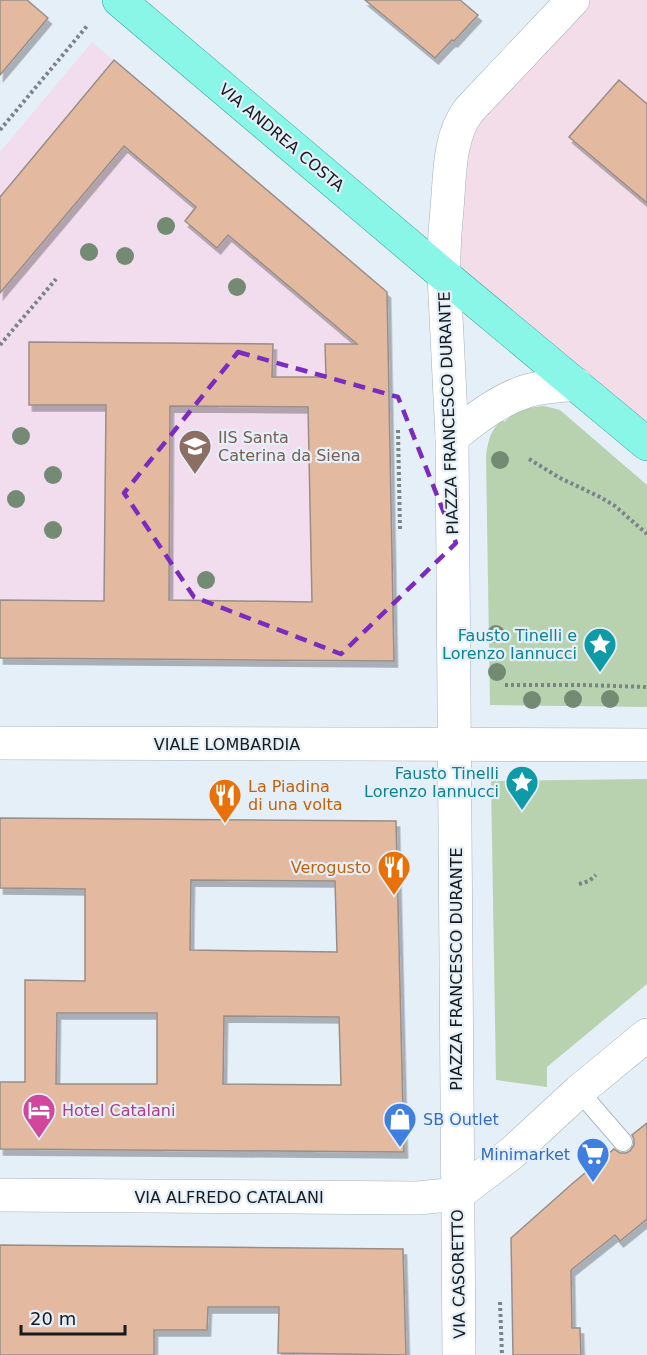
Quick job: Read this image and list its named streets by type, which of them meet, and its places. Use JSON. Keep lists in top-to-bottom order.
{
  "streets": {
    "main road": ["VIA ANDREA COSTA", "PIAZZA FRANCESCO DURANTE"],
    "street": ["VIALE LOMBARDIA", "VIA ALFREDO CATALANI", "VIA CASORETTO"]
  },
  "crossings": [
    ["VIA ANDREA COSTA", "PIAZZA FRANCESCO DURANTE"],
    ["PIAZZA FRANCESCO DURANTE", "VIALE LOMBARDIA"],
    ["PIAZZA FRANCESCO DURANTE", "VIA ALFREDO CATALANI"],
    ["PIAZZA FRANCESCO DURANTE", "VIA CASORETTO"],
    ["VIA ALFREDO CATALANI", "VIA CASORETTO"]
  ],
  "places": {
    "school or university": ["IIS Santa Caterina da Siena"],
    "place": ["Fausto Tinelli e Lorenzo Iannucci", "Fausto Tinelli Lorenzo Iannucci"],
    "restaurant": ["La Piadina di una volta", "Verogusto"],
    "hotel": ["Hotel Catalani"],
    "shop": ["SB Outlet"],
    "supermarket": ["Minimarket"]
  },
  "scale_bar": "20 m"
}
